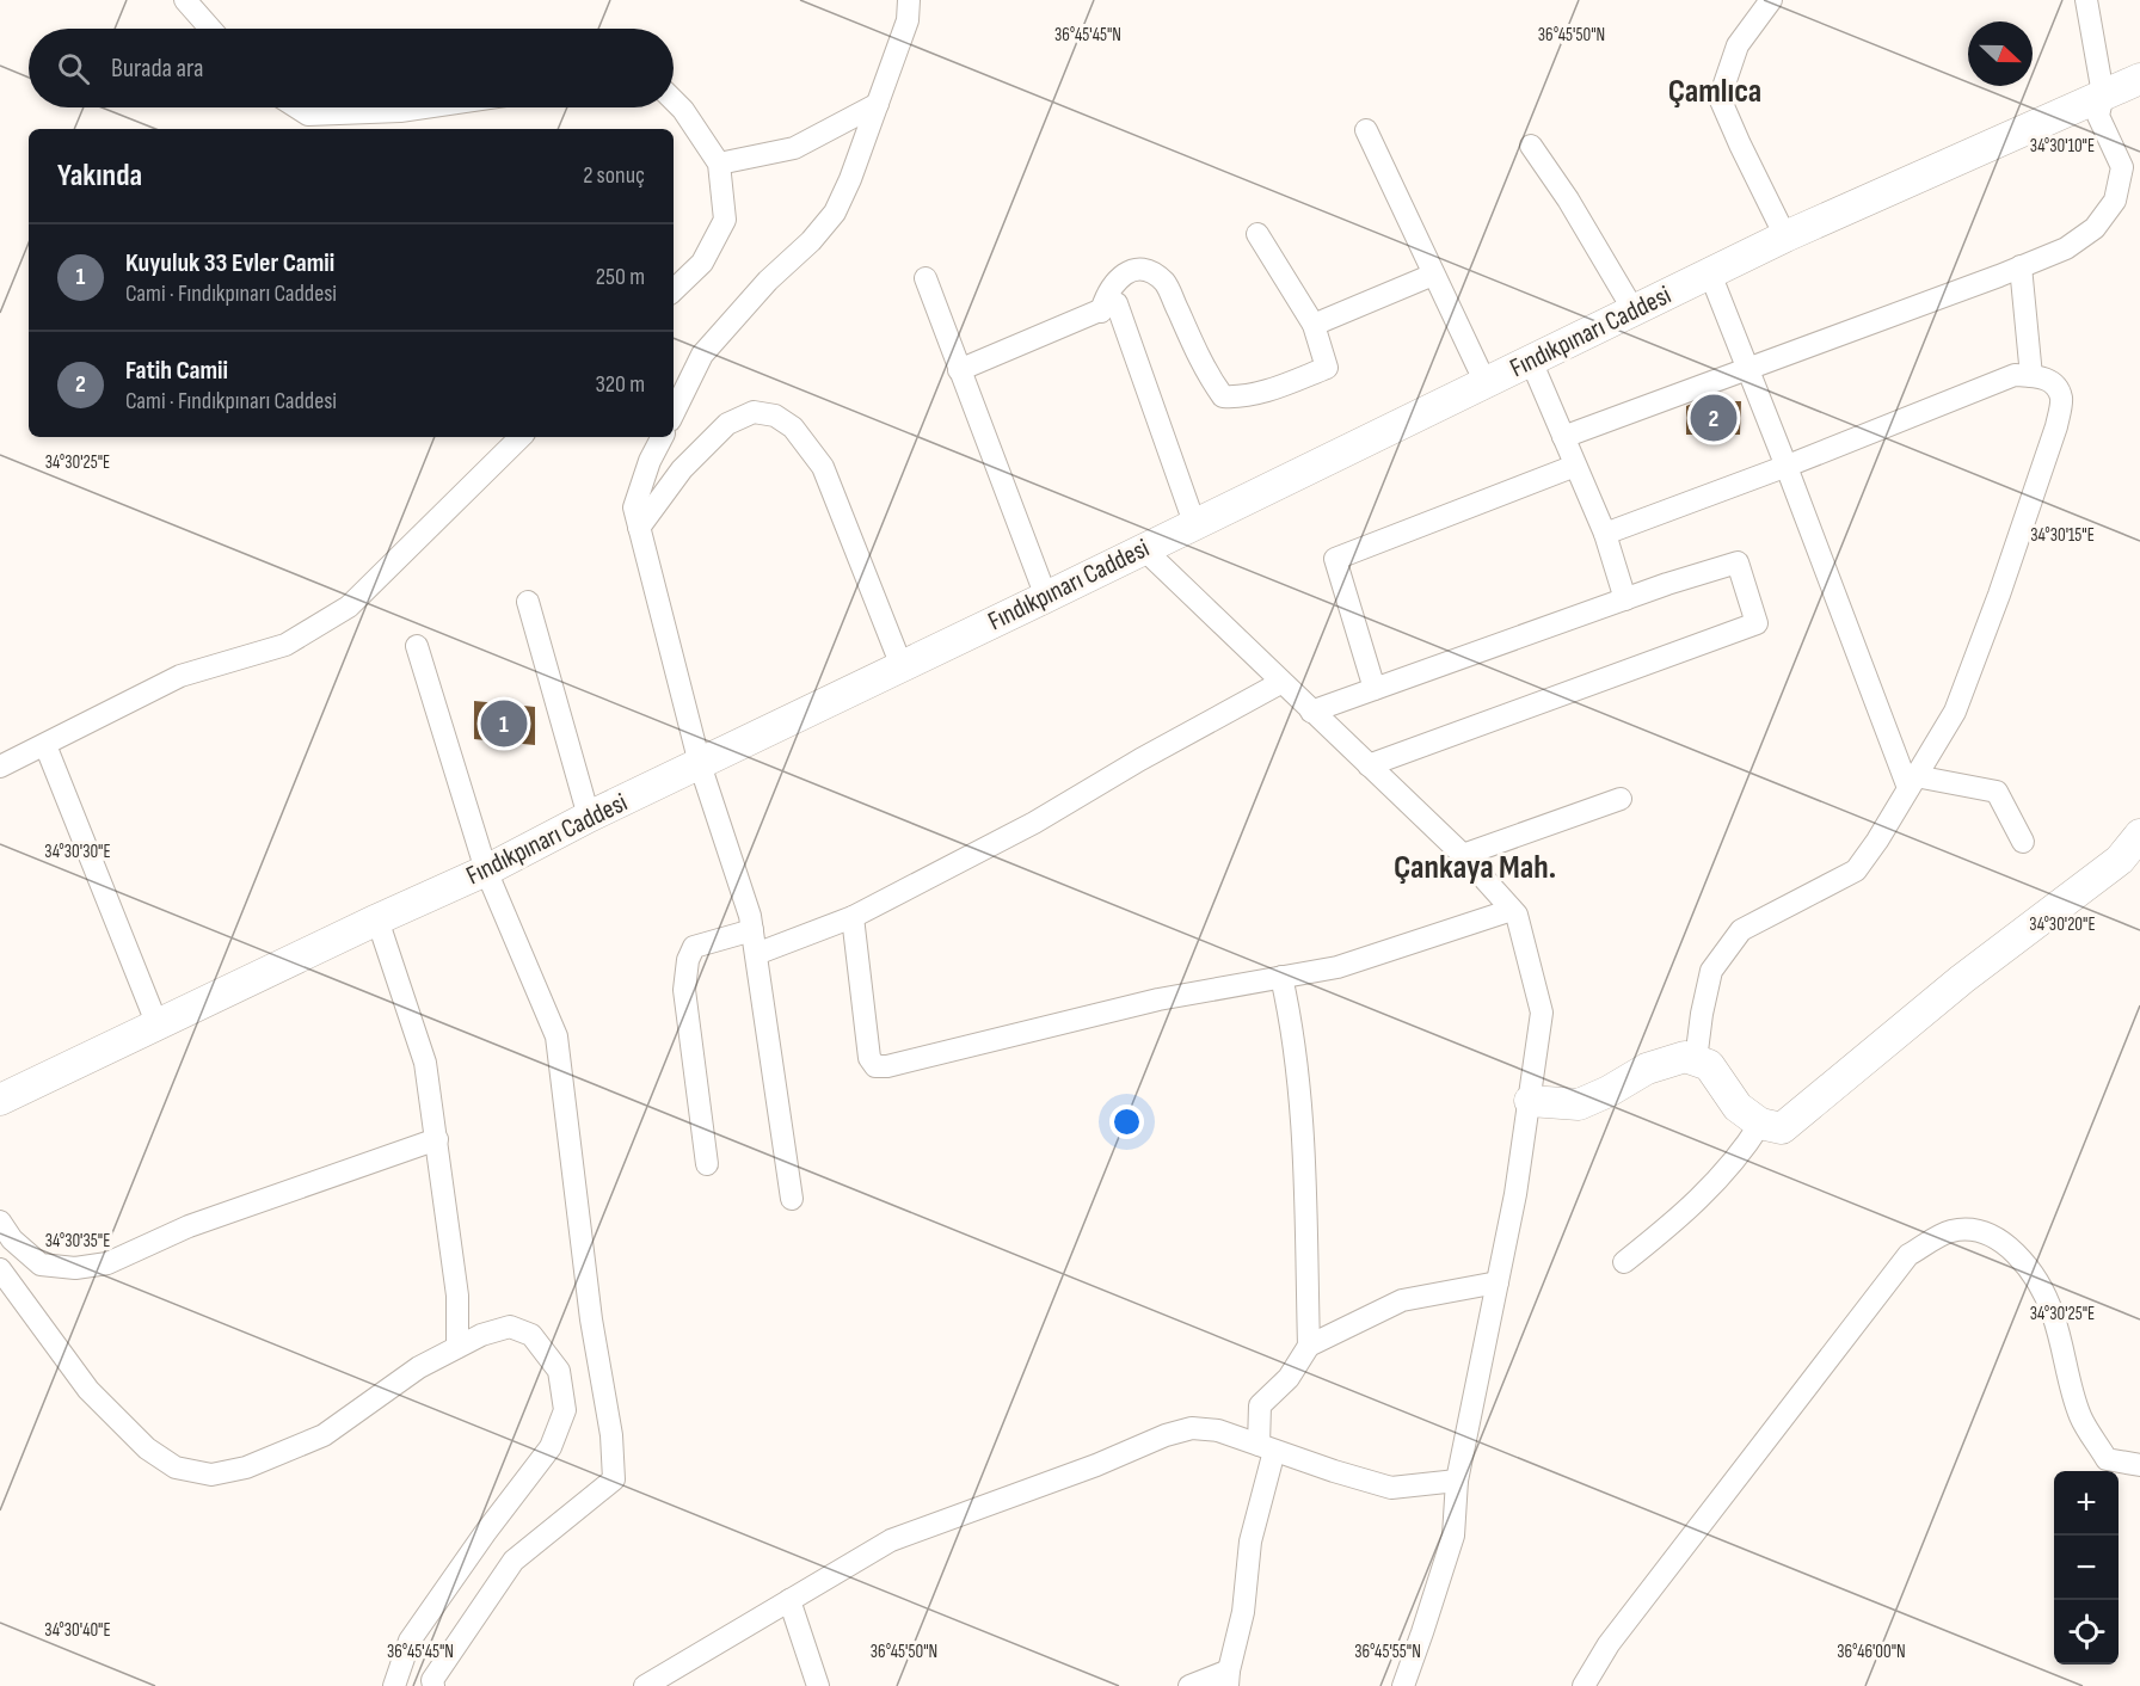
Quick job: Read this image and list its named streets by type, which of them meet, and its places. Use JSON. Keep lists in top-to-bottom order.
{
  "streets": {
    "main road": ["Fındıkpınarı Caddesi"]
  },
  "districts": ["Çamlıca", "Çankaya Mah."],
  "north": "right",
  "page": {
    "search": "Burada ara",
    "heading": ["Yakında", "2 sonuç"],
    "list": [
      {
        "mark": "1",
        "name": "Kuyuluk 33 Evler Camii",
        "note": "Cami · Fındıkpınarı Caddesi",
        "value": "250 m"
      },
      {
        "mark": "2",
        "name": "Fatih Camii",
        "note": "Cami · Fındıkpınarı Caddesi",
        "value": "320 m"
      }
    ],
    "pins": ["2", "1"],
    "map_buttons": ["+", "−"]
  },
  "coordinates": [
    "36°45'45\"N",
    "36°45'50\"N",
    "34°30'10\"E",
    "34°30'25\"E",
    "34°30'15\"E",
    "34°30'30\"E",
    "34°30'20\"E",
    "34°30'35\"E",
    "34°30'40\"E",
    "36°45'55\"N",
    "36°46'00\"N"
  ]
}
